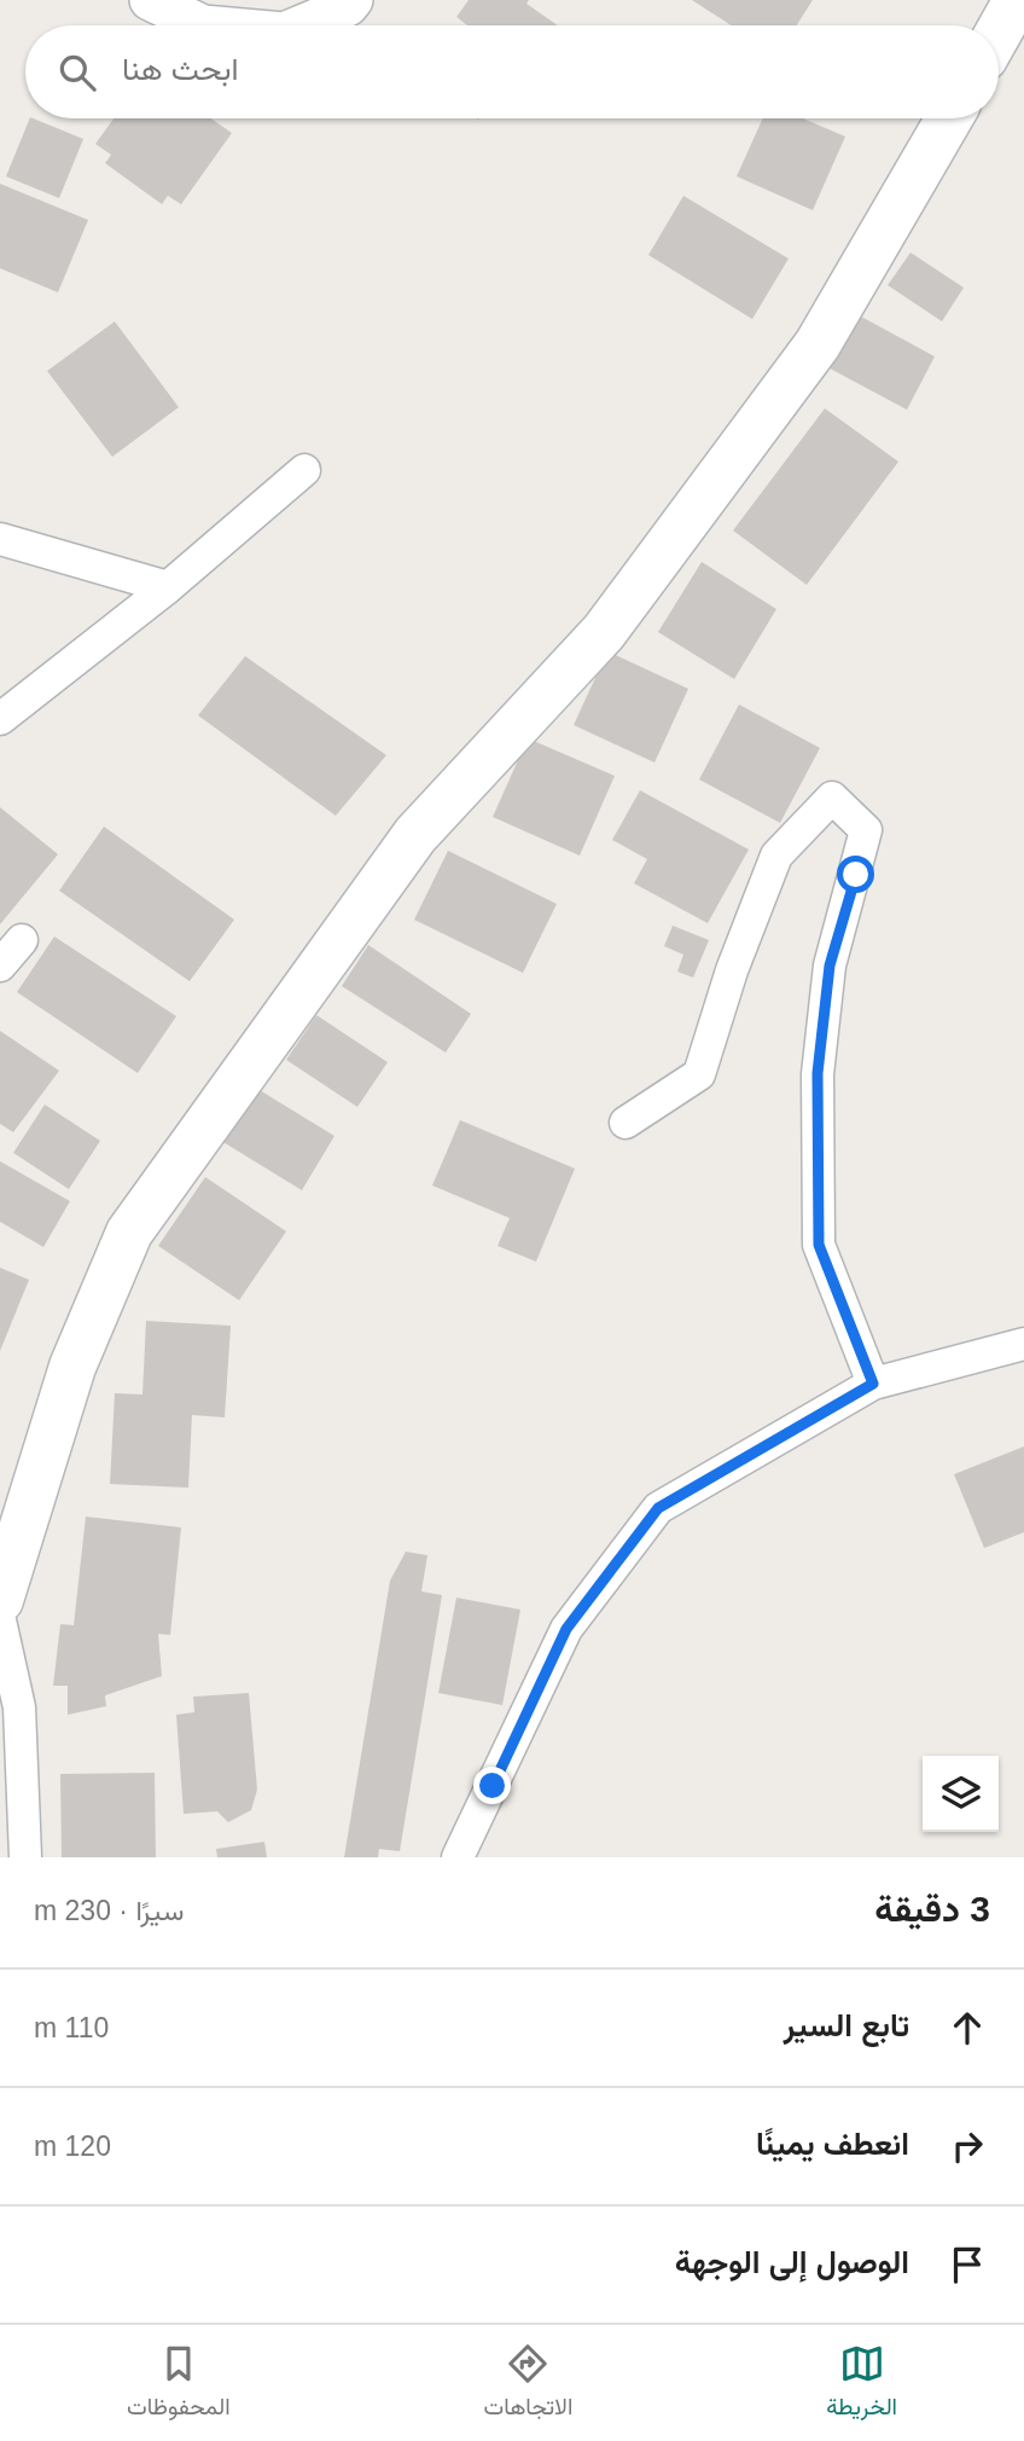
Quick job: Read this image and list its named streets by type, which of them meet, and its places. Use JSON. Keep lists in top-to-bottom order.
{
  "page": {
    "search": "ابحث هنا",
    "heading": ["3 دقيقة", "سيرًا · 230 m"],
    "list": [
      ["تابع السير", "110 m"],
      ["انعطف يمينًا", "120 m"],
      "الوصول إلى الوجهة"
    ],
    "nav": ["الخريطة", "الاتجاهات", "المحفوظات"]
  }
}
